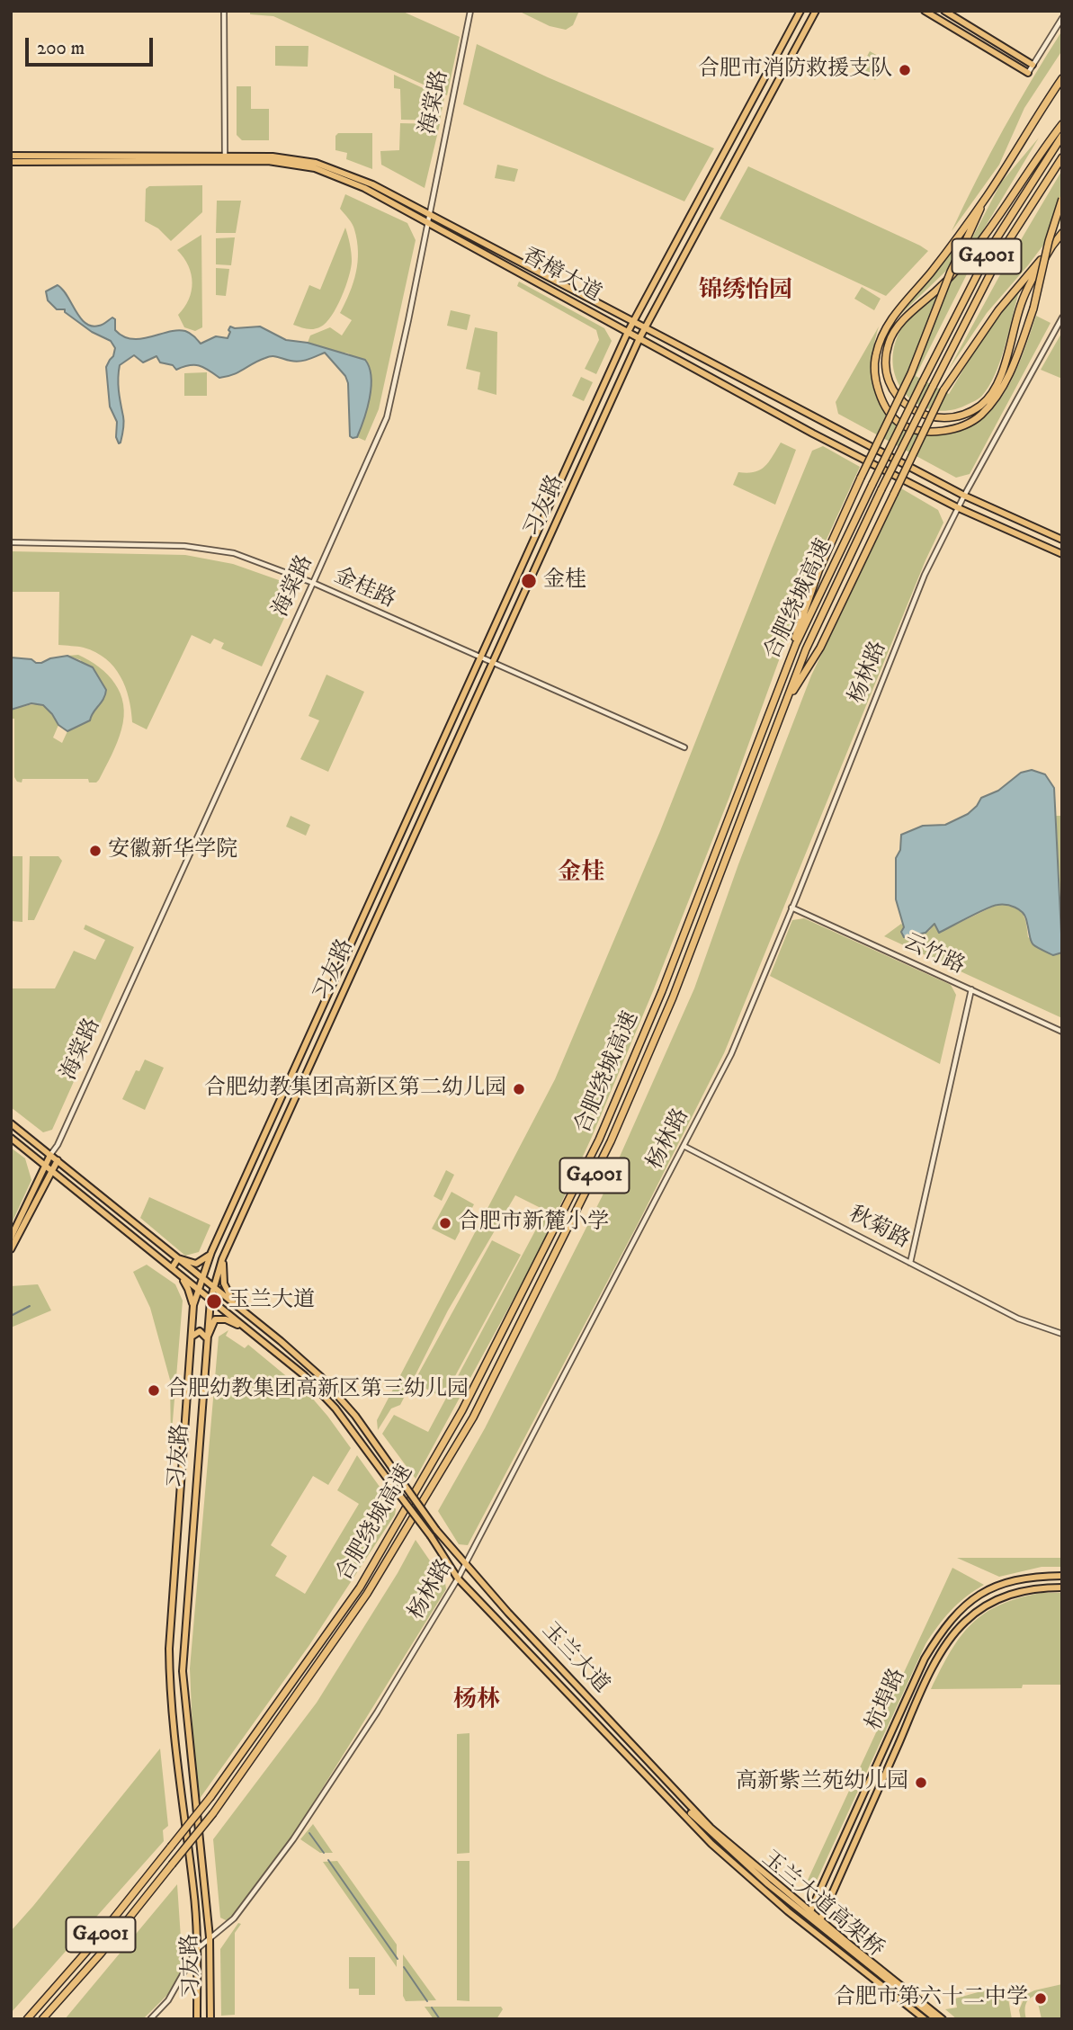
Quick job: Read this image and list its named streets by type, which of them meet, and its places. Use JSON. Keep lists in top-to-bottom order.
{
  "streets": {
    "highway": ["G4001", "合肥绕城高速"],
    "main road": [
      "香樟大道",
      "习友路",
      "玉兰大道",
      "杭埠路",
      "玉兰大道高架桥"
    ],
    "street": [
      "海棠路",
      "金桂路",
      "杨林路",
      "云竹路",
      "秋菊路"
    ]
  },
  "crossings": [
    ["海棠路", "香樟大道"],
    ["海棠路", "金桂路"],
    ["海棠路", "玉兰大道"],
    ["香樟大道", "习友路"],
    ["香樟大道", "杨林路"],
    ["习友路", "金桂路"],
    ["习友路", "杨林路"],
    ["习友路", "玉兰大道"],
    ["杨林路", "云竹路"],
    ["杨林路", "秋菊路"],
    ["杨林路", "玉兰大道"],
    ["玉兰大道", "杭埠路"]
  ],
  "districts": ["锦绣怡园", "金桂", "杨林"],
  "places": [
    "合肥市消防救援支队",
    "金桂",
    "安徽新华学院",
    "合肥幼教集团高新区第二幼儿园",
    "合肥市新麓小学",
    "玉兰大道",
    "合肥幼教集团高新区第三幼儿园",
    "高新紫兰苑幼儿园",
    "合肥市第六十二中学"
  ],
  "scale_bar": "200 m"
}
